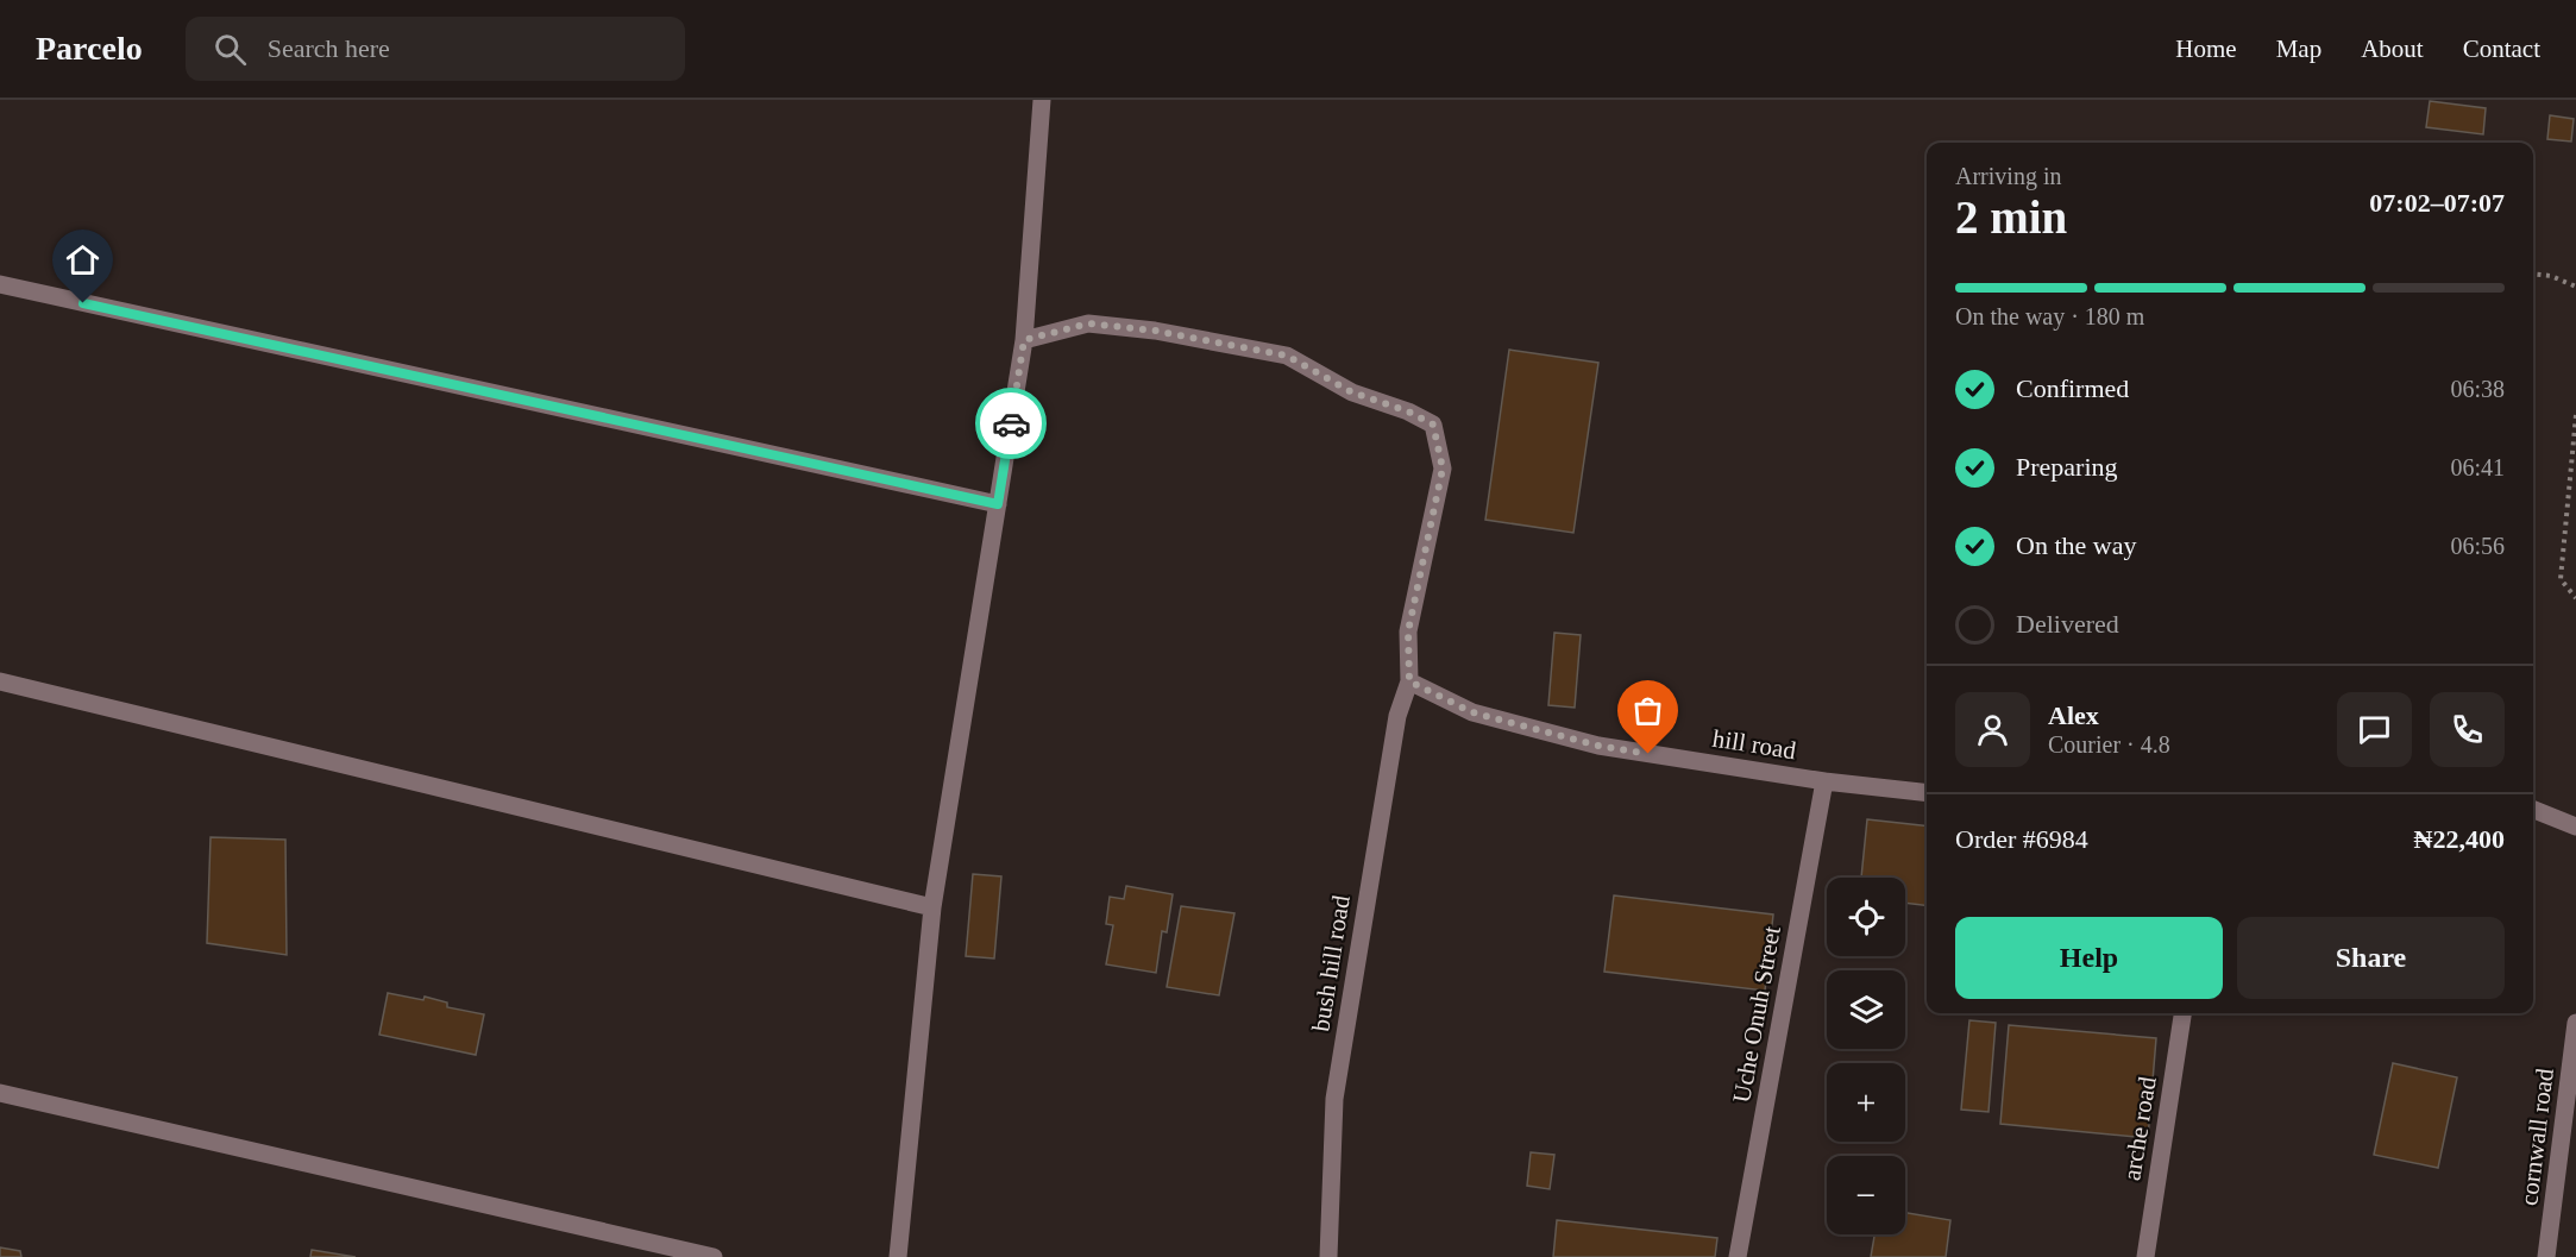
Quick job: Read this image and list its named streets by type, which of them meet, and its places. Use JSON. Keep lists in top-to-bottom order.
{
  "streets": {
    "street": [
      "hill road",
      "bush hill road",
      "Uche Onuh Street",
      "arche road",
      "cornwall road"
    ]
  },
  "crossings": [
    ["hill road", "bush hill road"],
    ["hill road", "Uche Onuh Street"]
  ],
  "page": {
    "header": "Parcelo",
    "search": "Search here",
    "nav": [
      "Home",
      "Map",
      "About",
      "Contact"
    ],
    "heading": ["2 min", "Arriving in", "07:02–07:07"],
    "panel": [
      "Alex",
      "Courier · 4.8",
      "Order #6984",
      "₦22,400"
    ],
    "bar": "On the way · 180 m",
    "list": [
      ["Confirmed", "06:38"],
      ["Preparing", "06:41"],
      ["On the way", "06:56"],
      "Delivered"
    ],
    "map_buttons": ["+", "−"],
    "buttons": ["Help", "Share"]
  }
}
